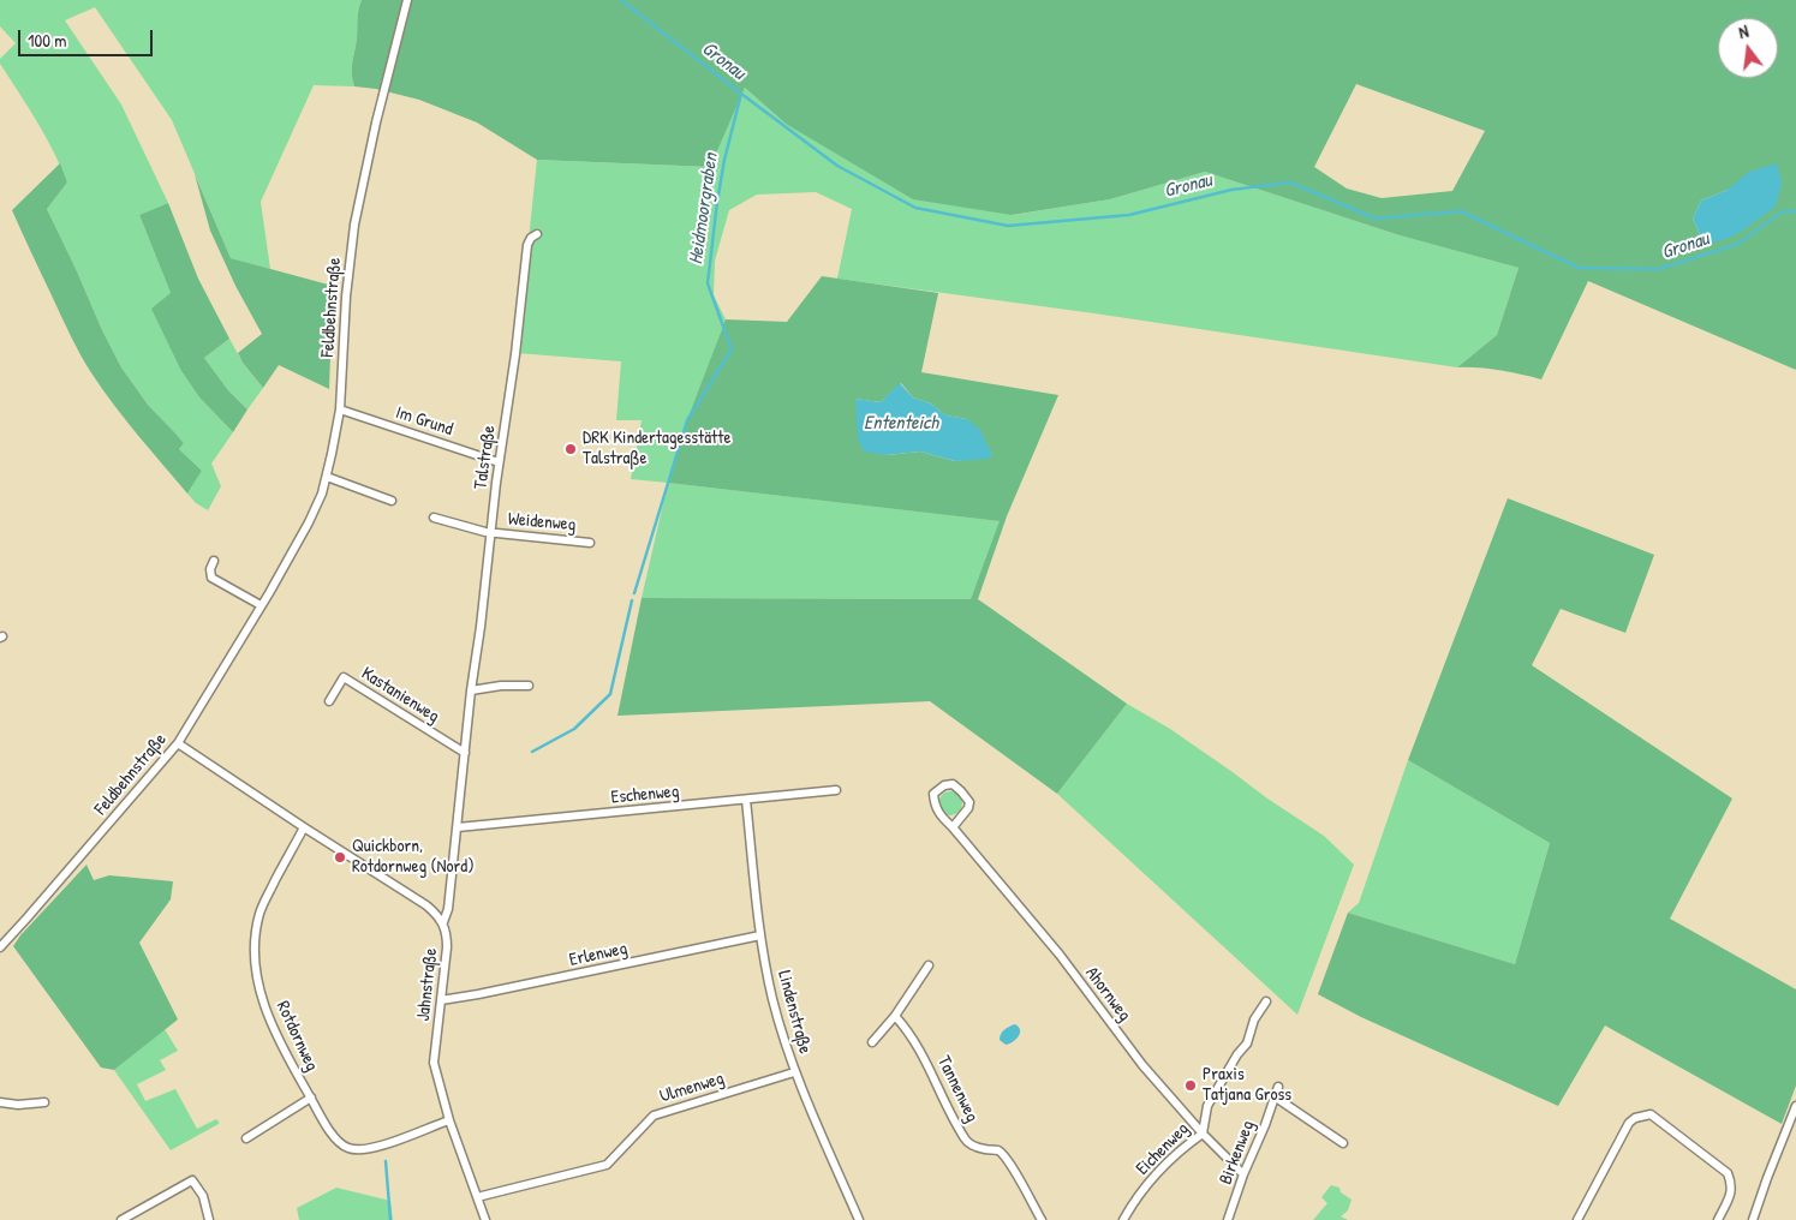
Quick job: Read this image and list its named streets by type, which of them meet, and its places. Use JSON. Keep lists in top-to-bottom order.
{
  "streets": {
    "street": [
      "Feldbehnstraße",
      "Im Grund",
      "Talstraße",
      "Weidenweg",
      "Kastanienweg",
      "Eschenweg",
      "Erlenweg",
      "Jahnstraße",
      "Ahornweg",
      "Lindenstraße",
      "Rotdornweg",
      "Ulmenweg",
      "Tannenweg",
      "Eichenweg",
      "Birkenweg"
    ]
  },
  "crossings": [
    ["Feldbehnstraße", "Im Grund"],
    ["Feldbehnstraße", "Jahnstraße"],
    ["Im Grund", "Talstraße"],
    ["Talstraße", "Weidenweg"],
    ["Talstraße", "Kastanienweg"],
    ["Talstraße", "Eschenweg"],
    ["Talstraße", "Jahnstraße"],
    ["Eschenweg", "Lindenstraße"],
    ["Erlenweg", "Jahnstraße"],
    ["Erlenweg", "Lindenstraße"],
    ["Jahnstraße", "Rotdornweg"],
    ["Jahnstraße", "Ulmenweg"],
    ["Ahornweg", "Eichenweg"],
    ["Ahornweg", "Birkenweg"],
    ["Lindenstraße", "Ulmenweg"]
  ],
  "water": ["Gronau", "Heidmoorgraben", "Ententeich"],
  "places": ["DRK Kindertagesstätte Talstraße", "Quickborn, Rotdornweg (Nord)", "Praxis Tatjana Gross"],
  "scale_bar": "100 m",
  "north": "top"
}
